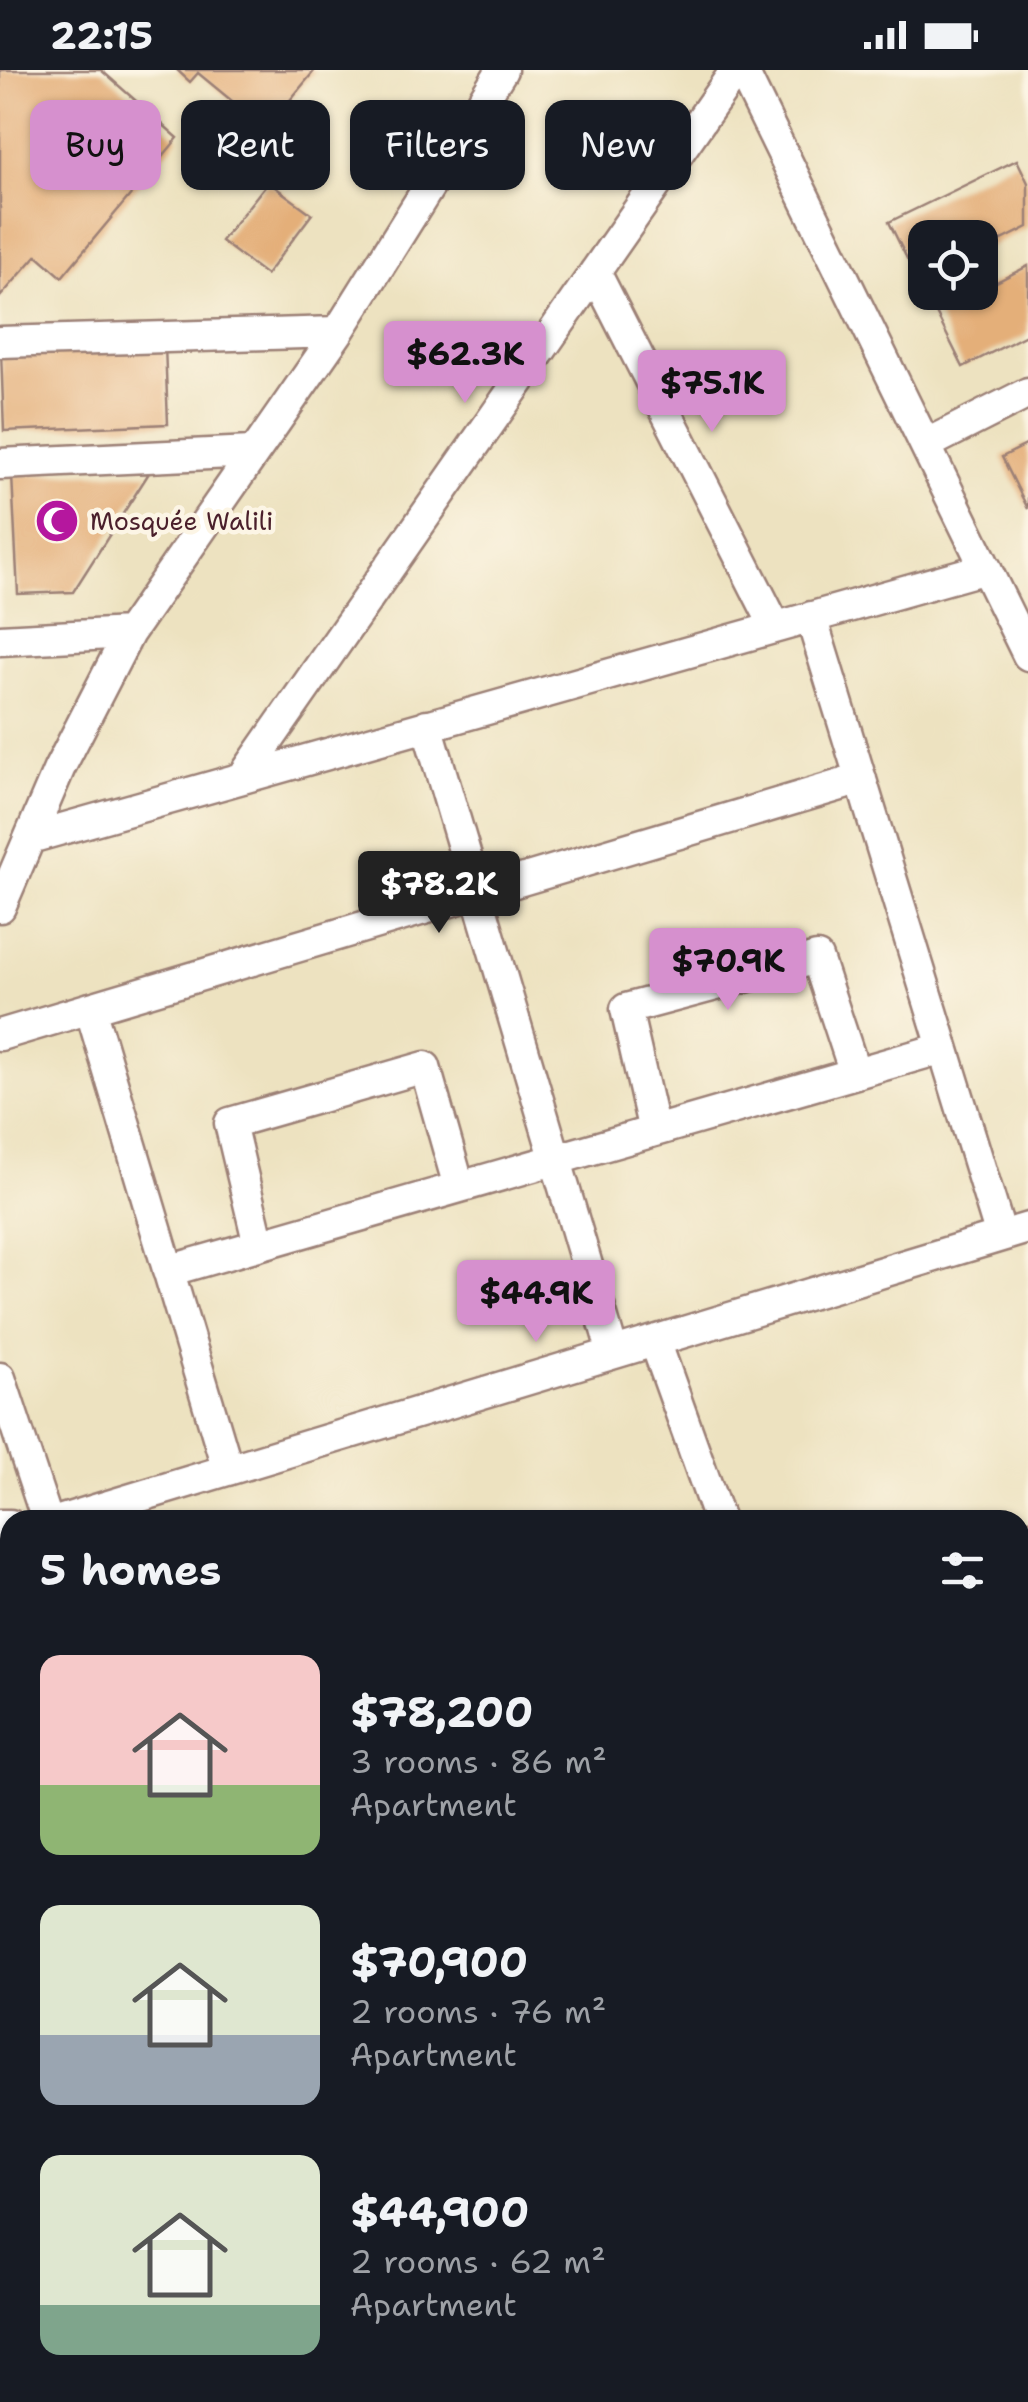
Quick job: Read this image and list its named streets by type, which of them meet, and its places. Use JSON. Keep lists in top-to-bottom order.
{
  "places": {
    "mosque": ["Mosquée Walili"]
  },
  "page": {
    "status": "22:15",
    "chip": [
      "Buy",
      "Rent",
      "Filters",
      "New"
    ],
    "price": [
      "$62.3K",
      "$75.1K",
      "$78.2K",
      "$70.9K",
      "$44.9K"
    ],
    "heading": "5 homes",
    "list": [
      {
        "name": "$78,200",
        "note": "3 rooms · 86 m² · Apartment"
      },
      {
        "name": "$70,900",
        "note": "2 rooms · 76 m² · Apartment"
      },
      {
        "name": "$44,900",
        "note": "2 rooms · 62 m² · Apartment"
      }
    ]
  }
}
